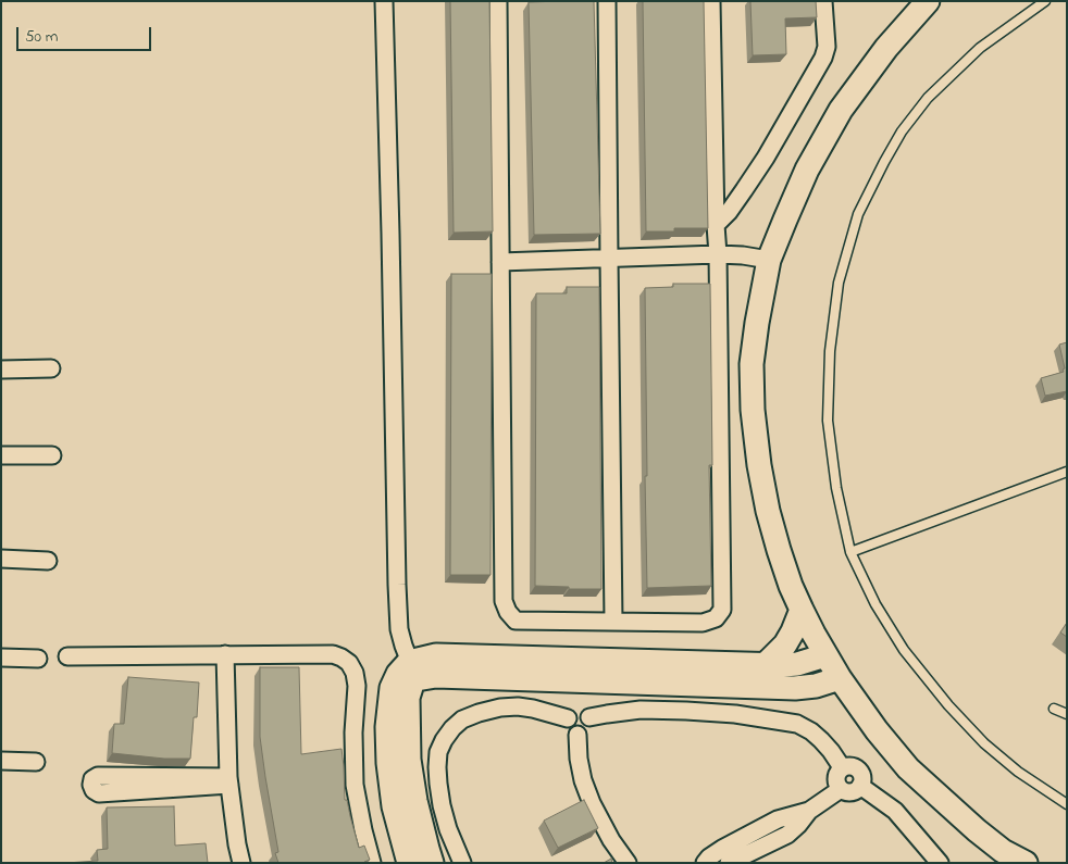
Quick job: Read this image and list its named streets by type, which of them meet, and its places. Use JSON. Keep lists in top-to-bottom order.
{
  "scale_bar": "50 m"
}
